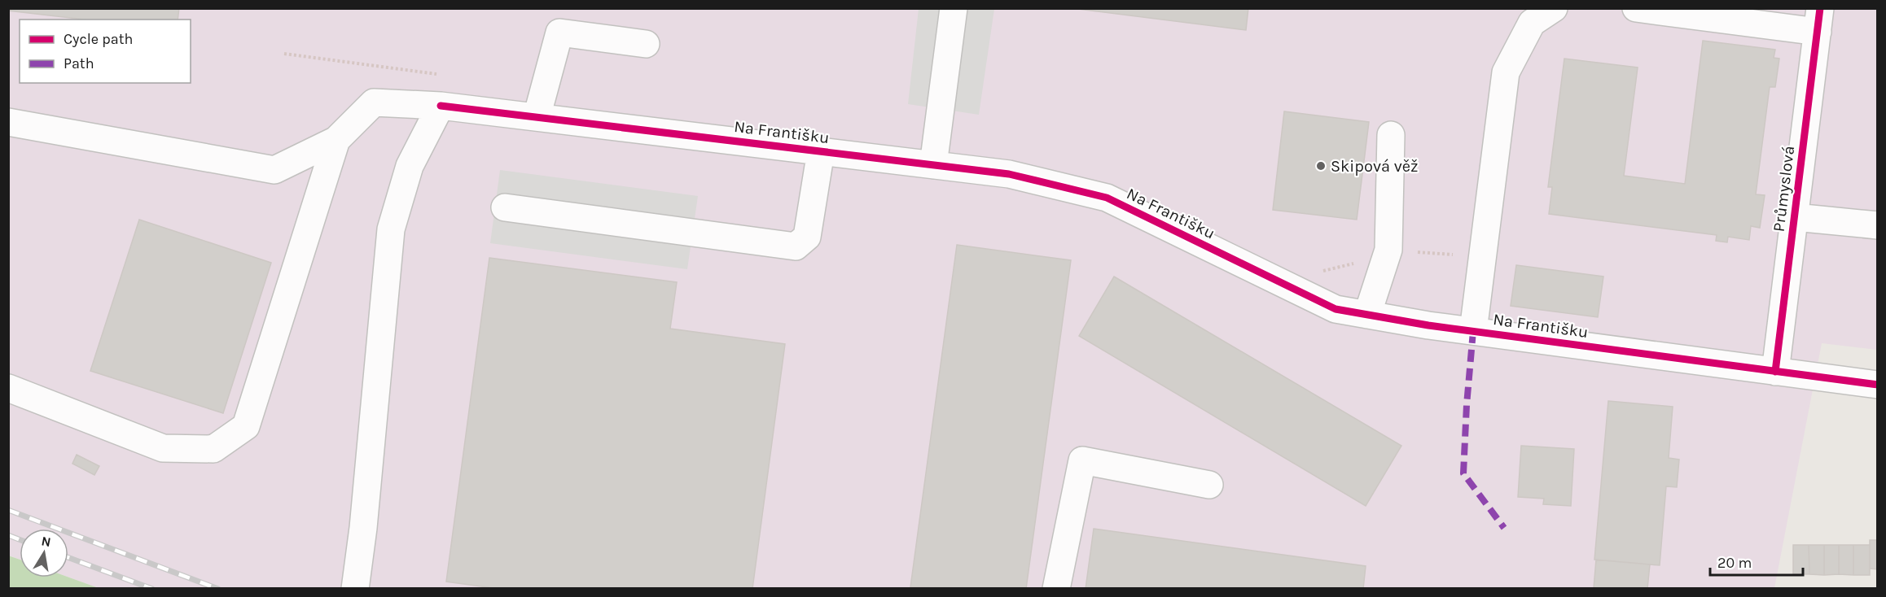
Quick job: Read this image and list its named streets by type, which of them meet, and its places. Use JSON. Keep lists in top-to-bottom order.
{
  "streets": {
    "street": ["Na Františku", "Průmyslová"]
  },
  "crossings": [
    ["Na Františku", "Průmyslová"]
  ],
  "places": ["Skipová věž"],
  "legend": ["Cycle path", "Path"],
  "scale_bar": "20 m",
  "north": "top"
}
